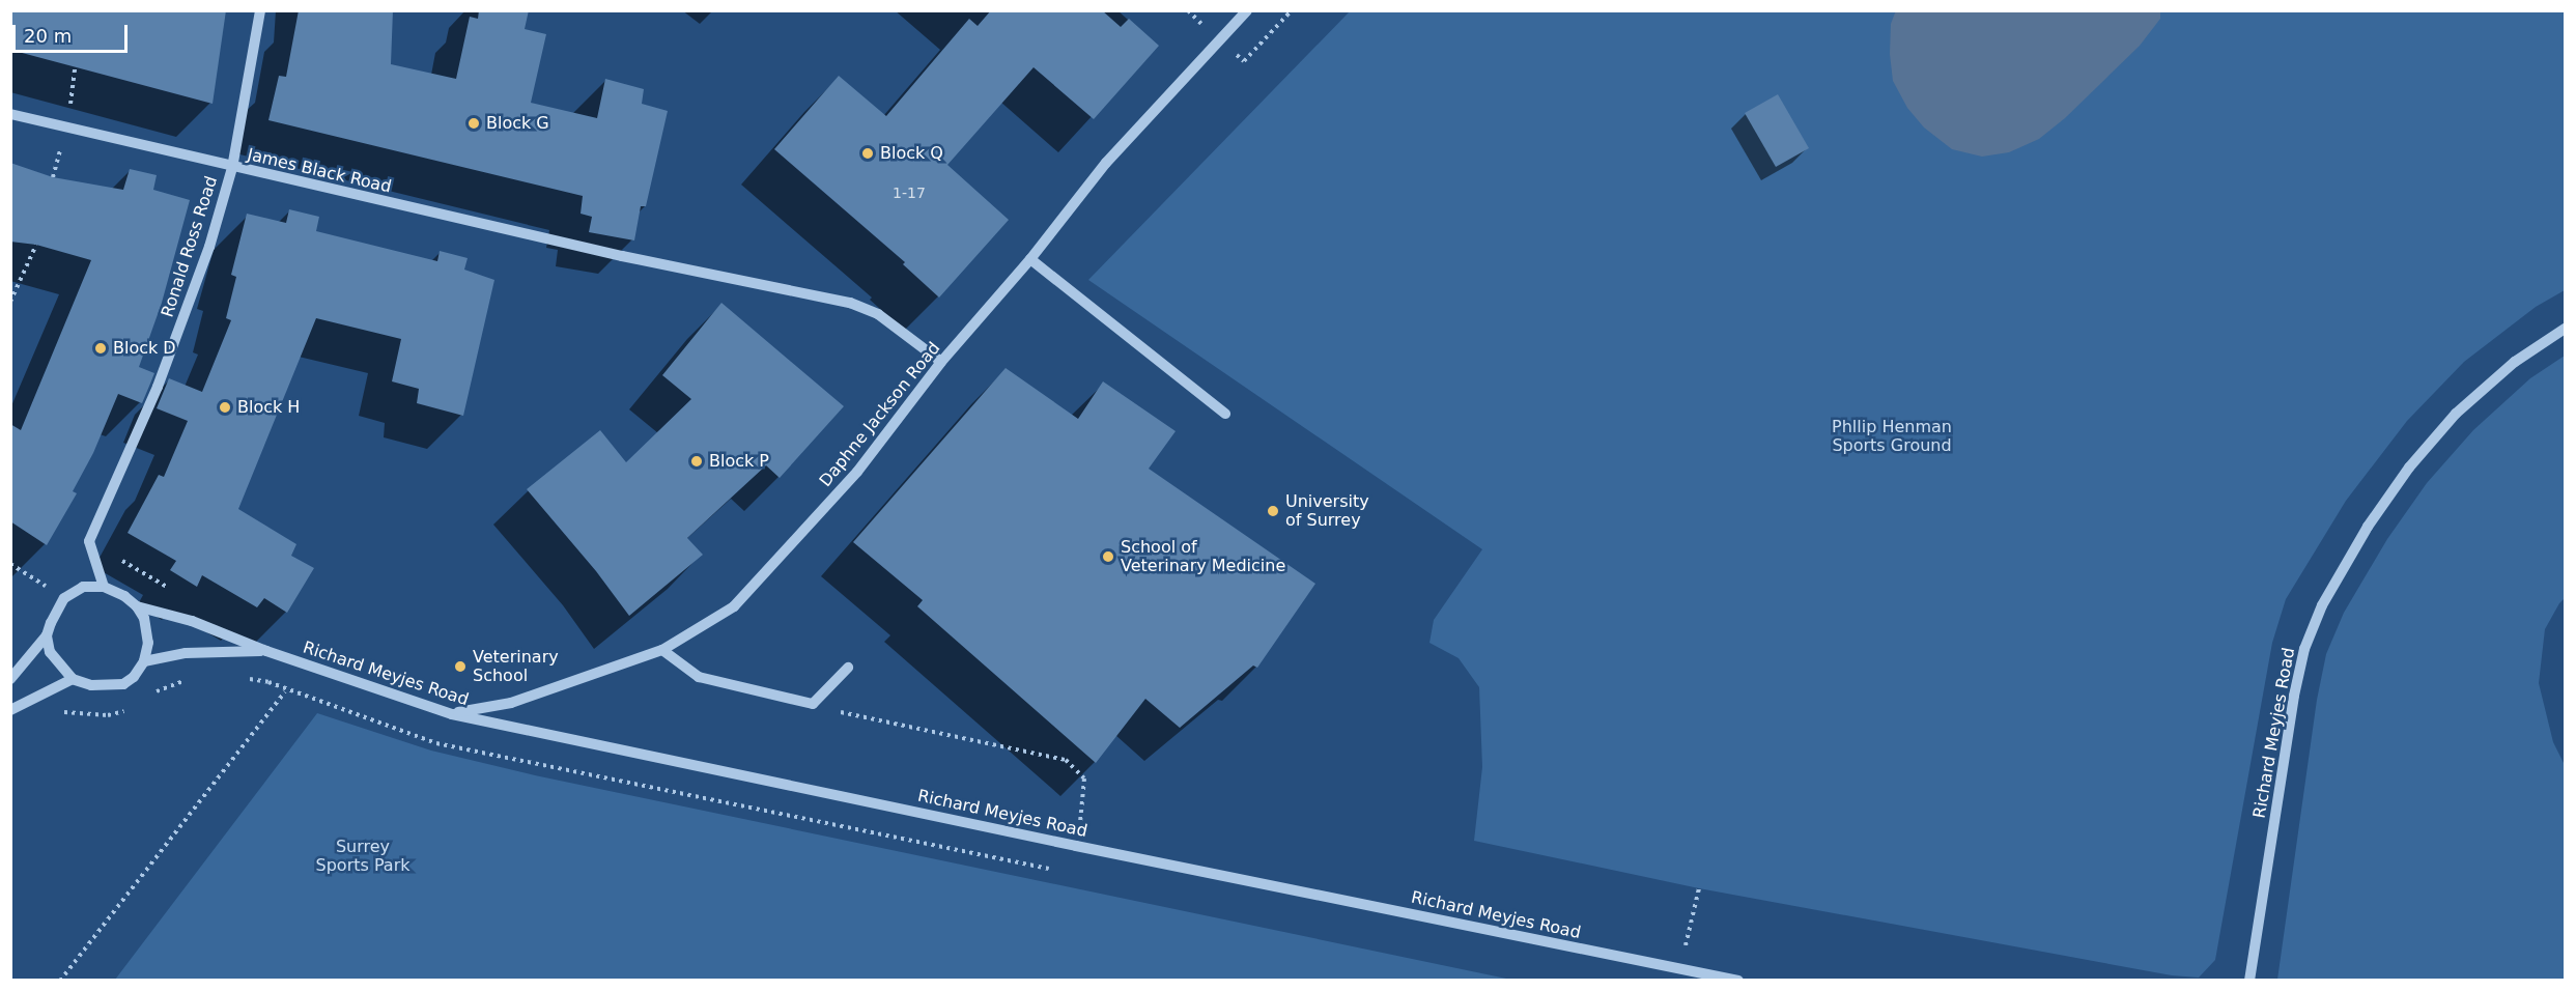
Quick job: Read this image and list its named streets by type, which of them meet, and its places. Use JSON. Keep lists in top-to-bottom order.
{
  "streets": {
    "street": [
      "James Black Road",
      "Ronald Ross Road",
      "Daphne Jackson Road",
      "Richard Meyjes Road"
    ]
  },
  "crossings": [
    ["James Black Road", "Ronald Ross Road"],
    ["James Black Road", "Daphne Jackson Road"],
    ["Ronald Ross Road", "Richard Meyjes Road"],
    ["Daphne Jackson Road", "Richard Meyjes Road"]
  ],
  "parks": ["Phllip Henman Sports Ground", "Surrey Sports Park"],
  "places": [
    "Block G",
    "Block Q",
    "Block D",
    "Block H",
    "Block P",
    "University of Surrey",
    "School of Veterinary Medicine",
    "Veterinary School"
  ],
  "house_numbers": ["1-17"],
  "scale_bar": "20 m"
}
